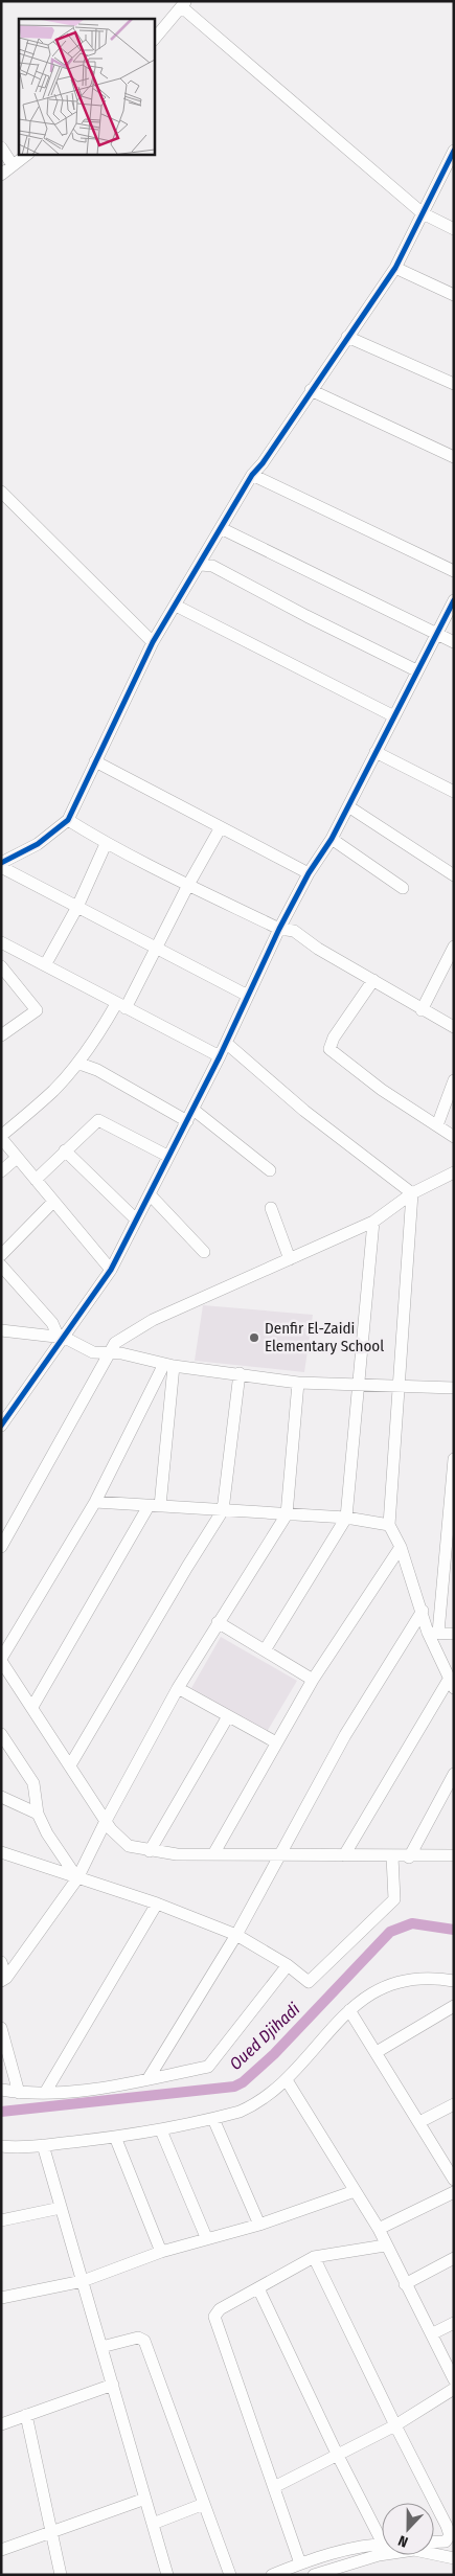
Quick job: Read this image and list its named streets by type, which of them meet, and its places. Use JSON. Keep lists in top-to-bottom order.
{
  "water": ["Oued Djihadi"],
  "places": ["Denfir El-Zaidi Elementary School"],
  "north": "bottom"
}
